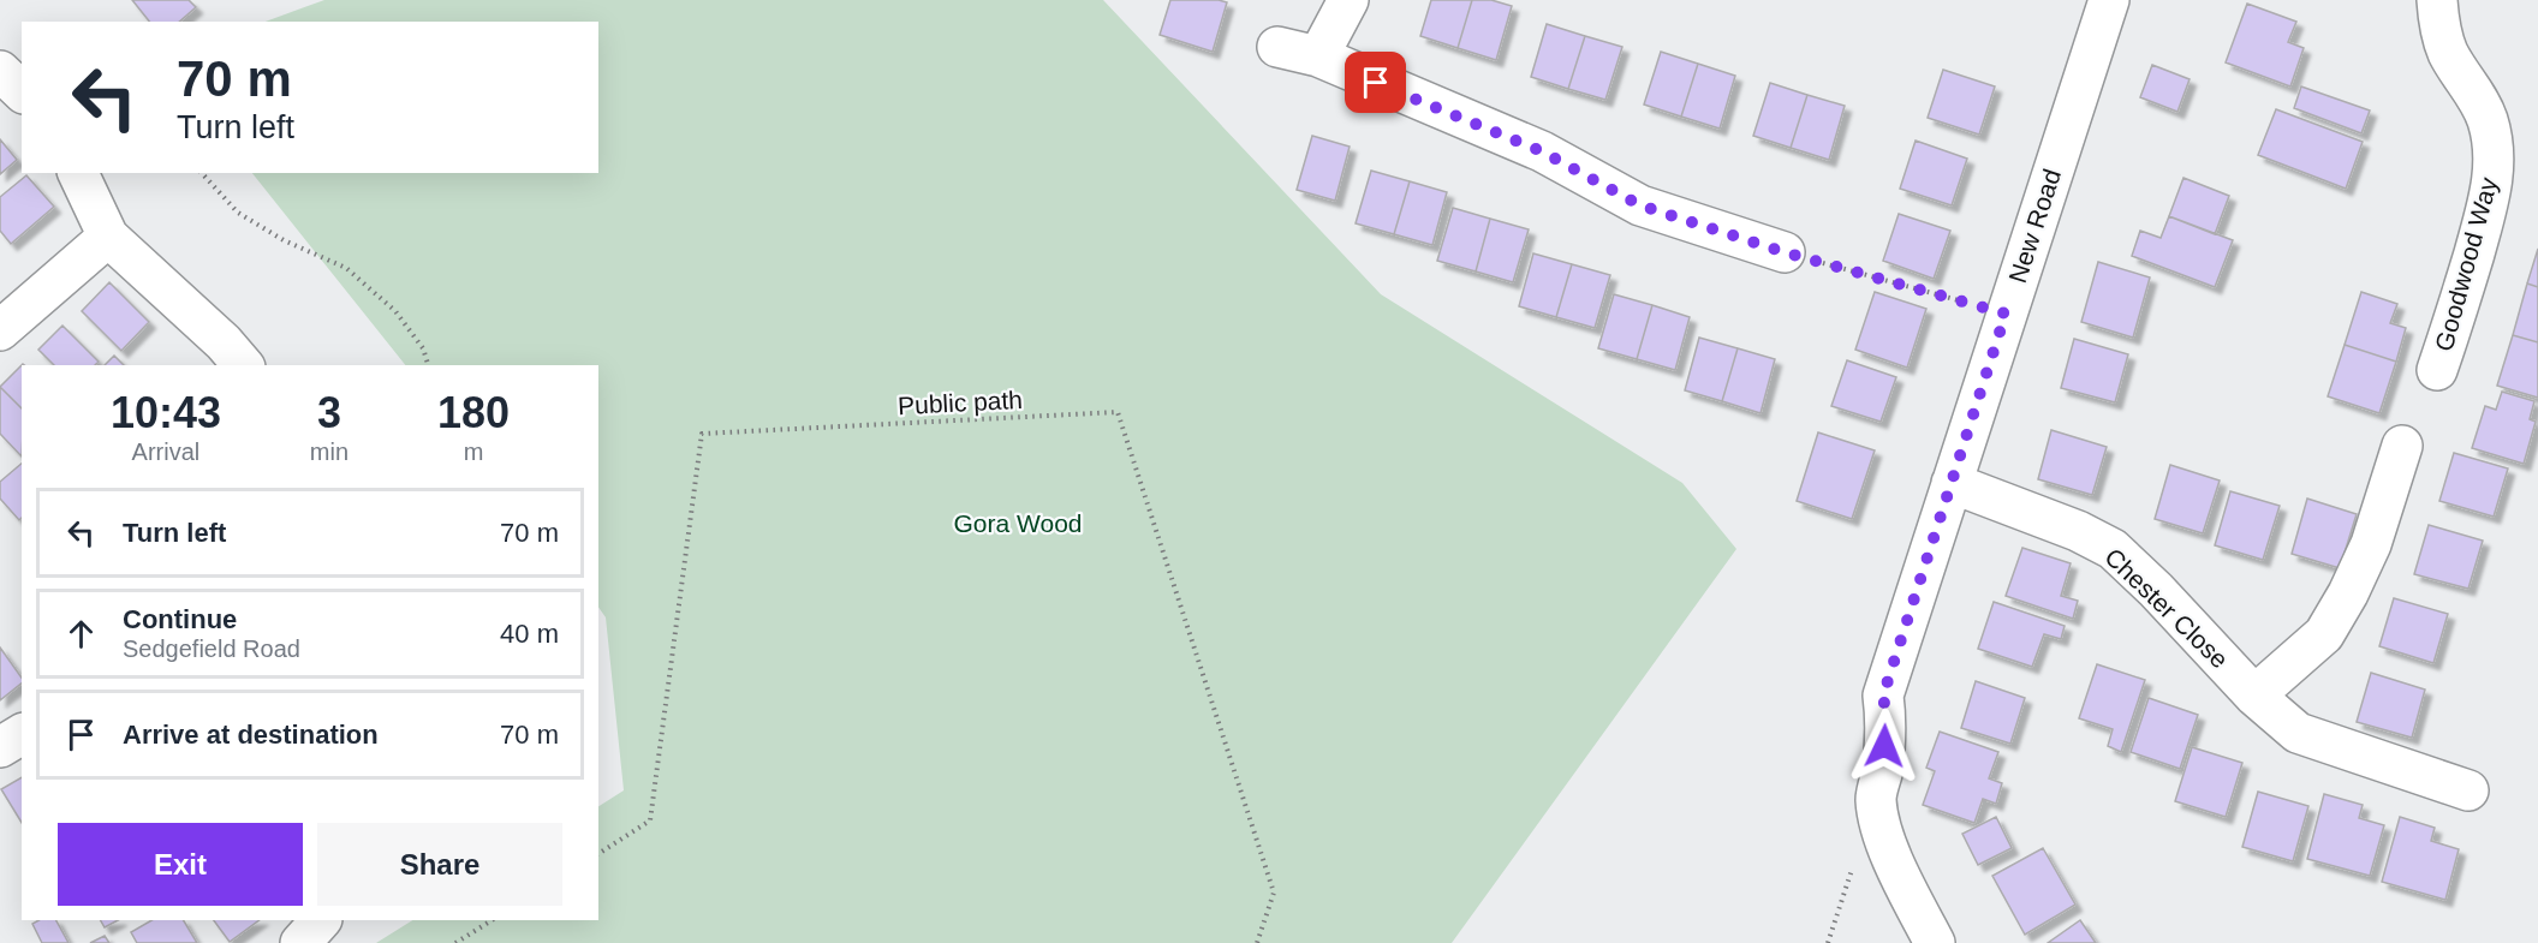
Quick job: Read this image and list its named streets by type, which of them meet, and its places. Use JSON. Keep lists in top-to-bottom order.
{
  "streets": {
    "street": ["New Road", "Goodwood Way", "Chester Close"],
    "path": ["Public path"]
  },
  "crossings": [
    ["New Road", "Chester Close"]
  ],
  "parks": ["Gora Wood"],
  "page": {
    "turn": ["70 m", "Turn left"],
    "eta": [
      "10:43",
      "Arrival",
      "3",
      "min",
      "180",
      "m"
    ],
    "list": [
      {
        "name": "Turn left",
        "value": "70 m"
      },
      {
        "name": "Continue",
        "note": "Sedgefield Road",
        "value": "40 m"
      },
      {
        "name": "Arrive at destination",
        "value": "70 m"
      }
    ],
    "buttons": ["Exit", "Share"]
  }
}
